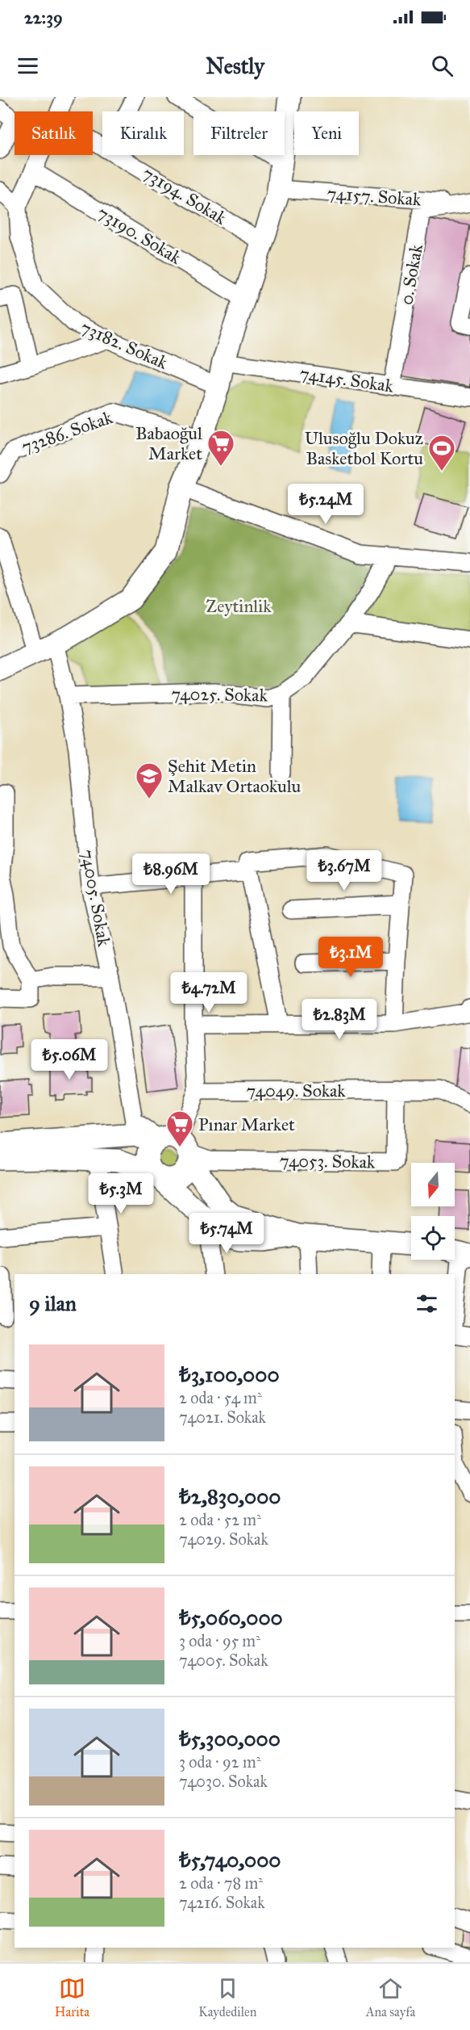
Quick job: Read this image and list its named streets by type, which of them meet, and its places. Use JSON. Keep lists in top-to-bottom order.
{
  "streets": {
    "street": [
      "73194. Sokak",
      "74157. Sokak",
      "73190. Sokak",
      "0. Sokak",
      "73182. Sokak",
      "74145. Sokak",
      "73286. Sokak",
      "74025. Sokak",
      "74005. Sokak",
      "74049. Sokak",
      "74053. Sokak"
    ]
  },
  "crossings": [
    ["74157. Sokak", "0. Sokak"],
    ["0. Sokak", "74145. Sokak"],
    ["74025. Sokak", "74005. Sokak"],
    ["74005. Sokak", "74053. Sokak"],
    ["74049. Sokak", "74053. Sokak"]
  ],
  "parks": ["Zeytinlik"],
  "places": {
    "supermarket": ["Babaoğul Market", "Pınar Market"],
    "sports": ["Ulusoğlu Dokuz Basketbol Kortu"],
    "school or university": ["Şehit Metin Malkav Ortaokulu"]
  },
  "north": "bottom",
  "page": {
    "status": "22:39",
    "header": "Nestly",
    "chip": [
      "Satılık",
      "Kiralık",
      "Filtreler",
      "Yeni"
    ],
    "price": [
      "₺5.24M",
      "₺3.67M",
      "₺8.96M",
      "₺3.1M",
      "₺4.72M",
      "₺2.83M",
      "₺5.06M",
      "₺5.3M",
      "₺5.74M"
    ],
    "heading": "9 ilan",
    "list": [
      {
        "name": "₺3,100,000",
        "note": "2 oda · 54 m² · 74021. Sokak"
      },
      {
        "name": "₺2,830,000",
        "note": "2 oda · 52 m² · 74029. Sokak"
      },
      {
        "name": "₺5,060,000",
        "note": "3 oda · 95 m² · 74005. Sokak"
      },
      {
        "name": "₺5,300,000",
        "note": "3 oda · 92 m² · 74030. Sokak"
      },
      {
        "name": "₺5,740,000",
        "note": "2 oda · 78 m² · 74216. Sokak"
      }
    ],
    "tabs": ["Harita", "Kaydedilen", "Ana sayfa"]
  }
}
